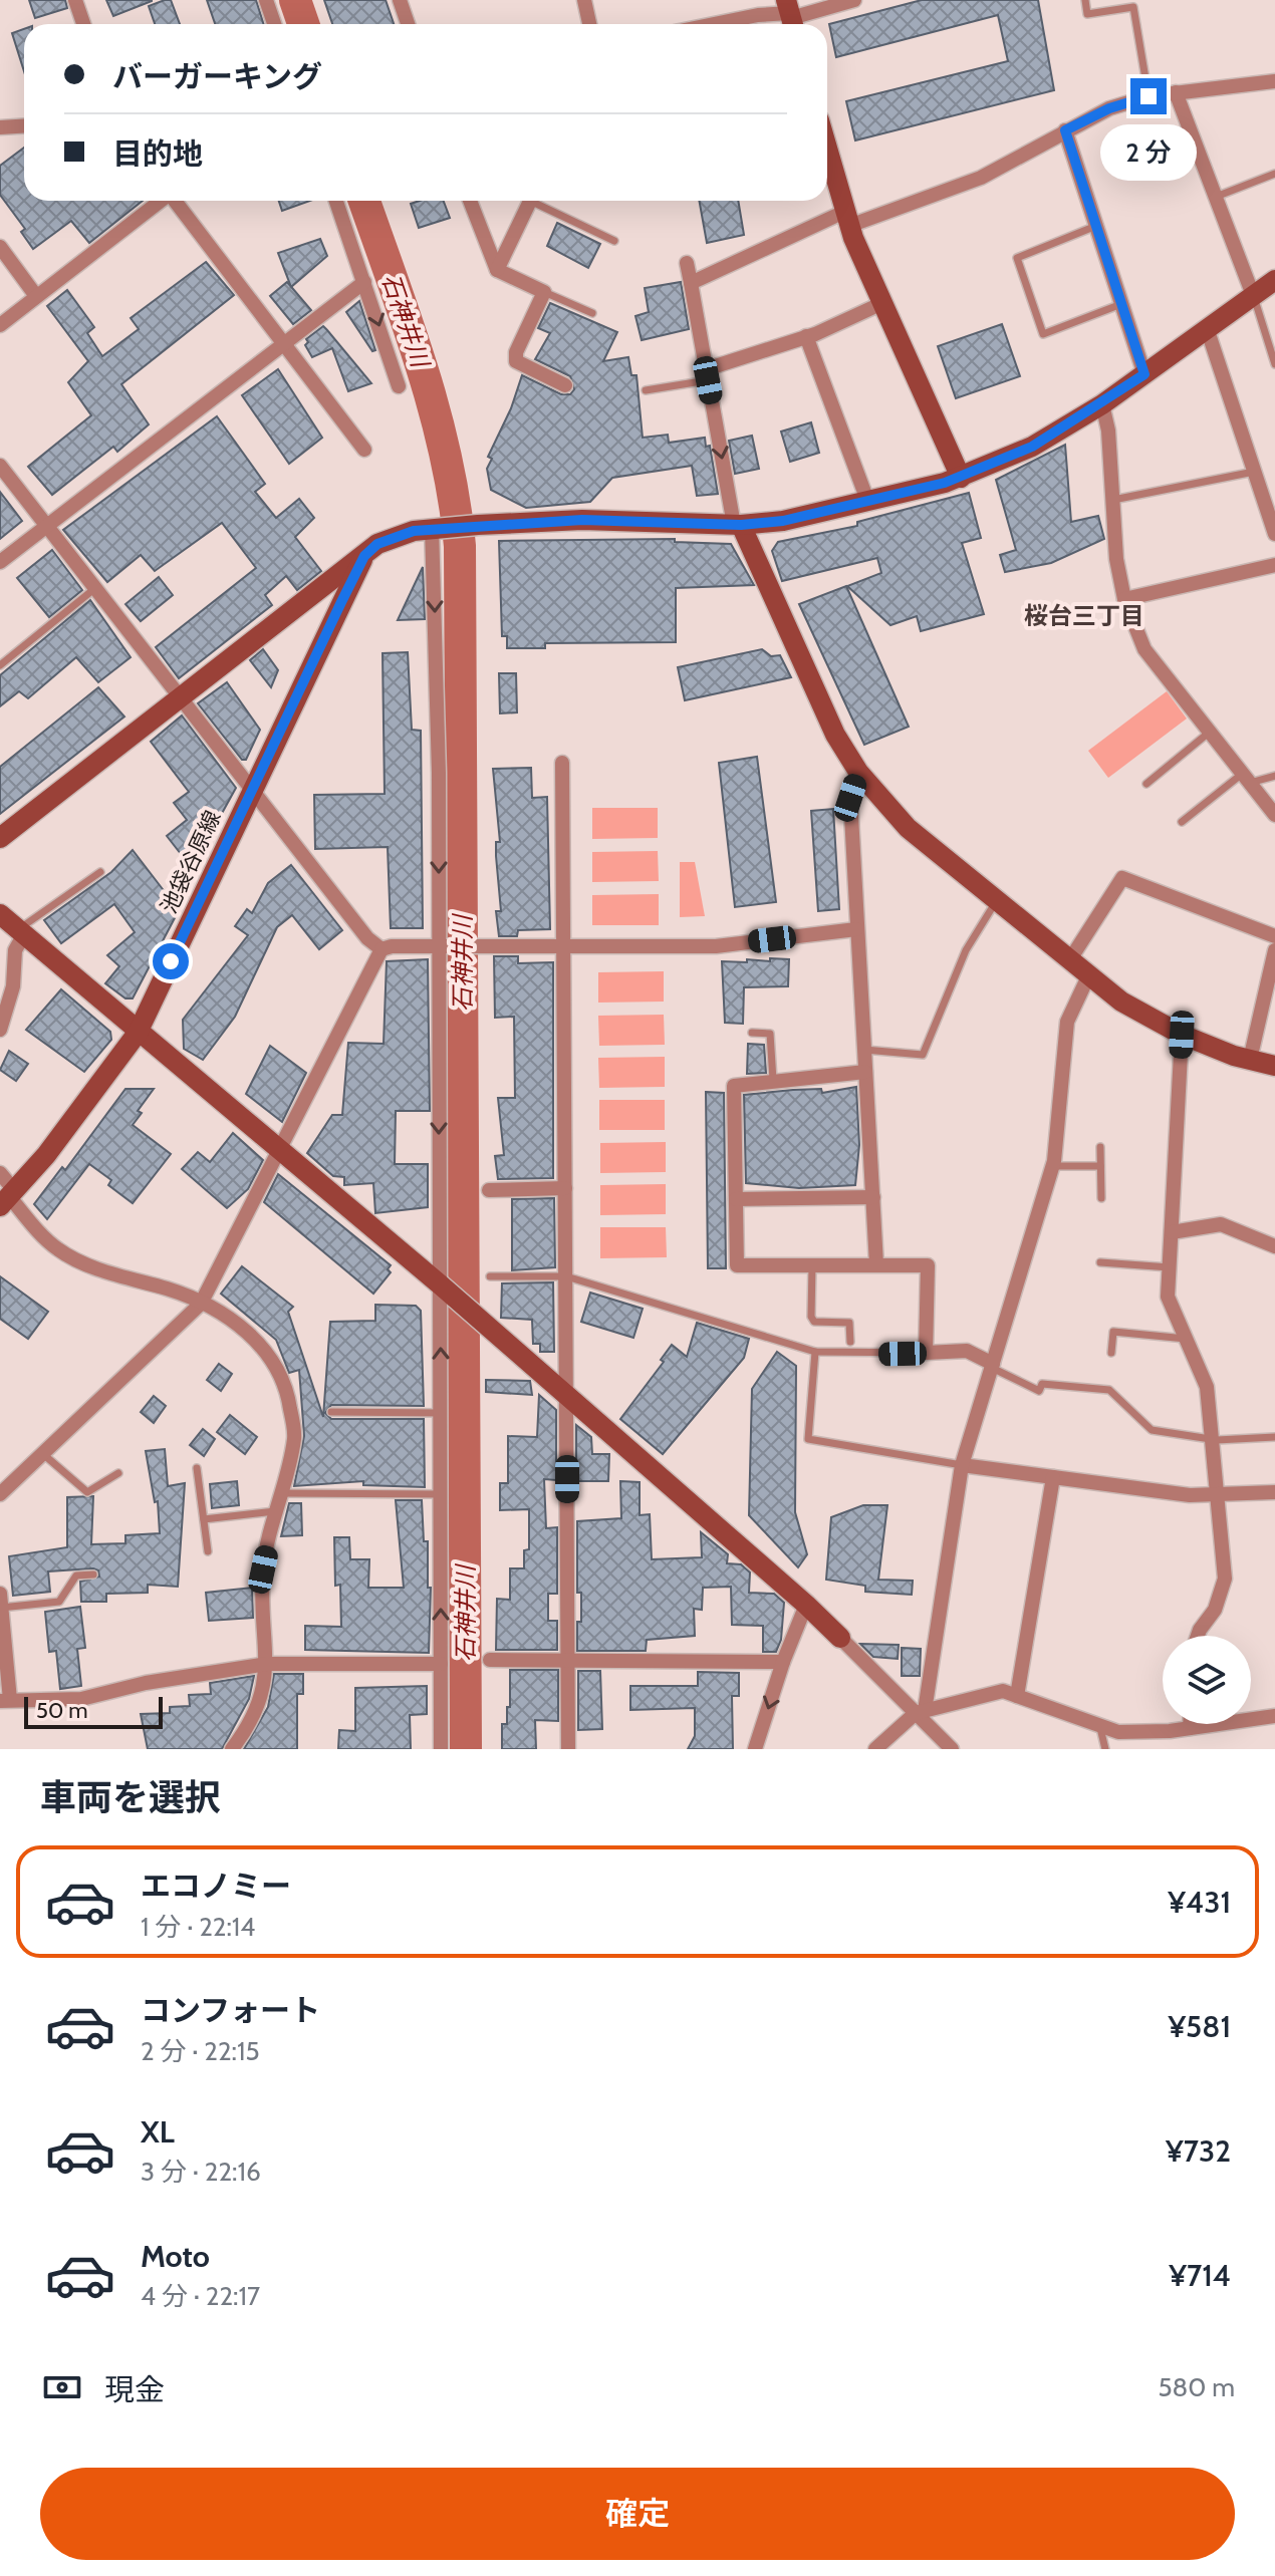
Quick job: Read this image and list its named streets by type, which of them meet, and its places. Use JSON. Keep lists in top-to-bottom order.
{
  "streets": {
    "street": ["池袋谷原線"]
  },
  "districts": ["桜台三丁目"],
  "water": ["石神井川"],
  "scale_bar": "50 m",
  "page": {
    "banner": ["バーガーキング", "目的地"],
    "bubble": "2 分",
    "scale": "50 m",
    "heading": "車両を選択",
    "list": [
      {
        "name": "エコノミー",
        "note": "1 分 · 22:14",
        "value": "¥431"
      },
      {
        "name": "コンフォート",
        "note": "2 分 · 22:15",
        "value": "¥581"
      },
      {
        "name": "XL",
        "note": "3 分 · 22:16",
        "value": "¥732"
      },
      {
        "name": "Moto",
        "note": "4 分 · 22:17",
        "value": "¥714"
      }
    ],
    "pay": ["現金", "580 m"],
    "buttons": "確定"
  }
}
